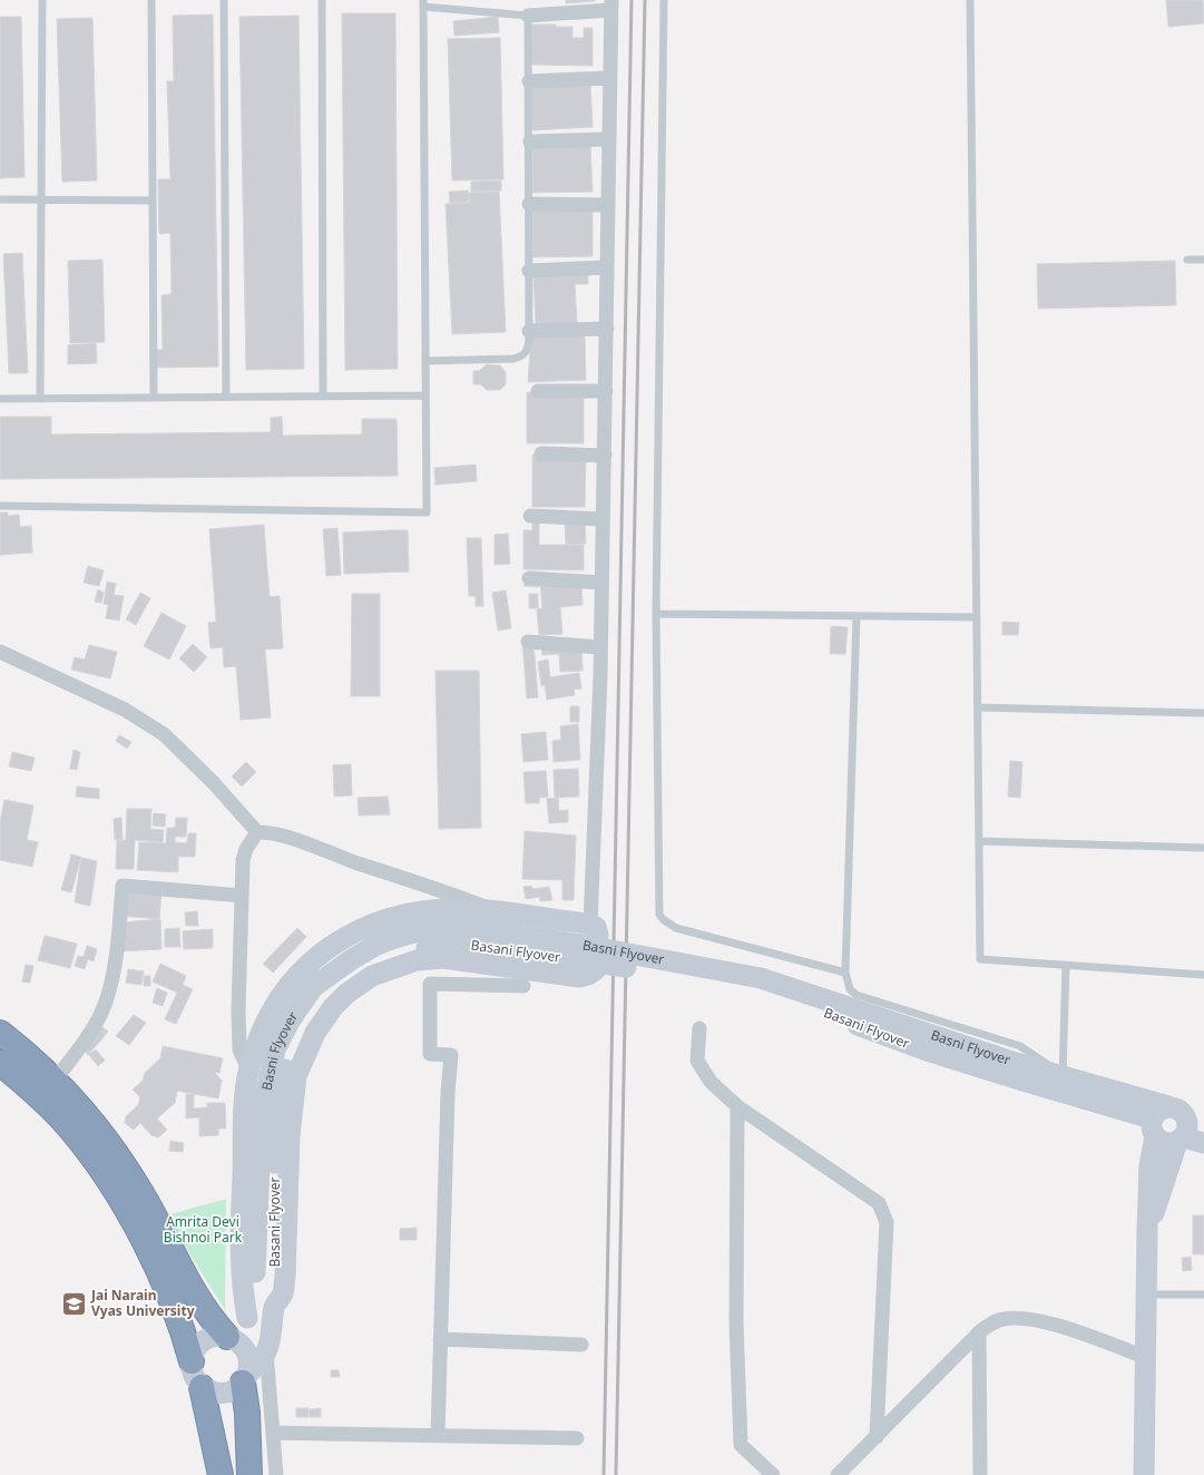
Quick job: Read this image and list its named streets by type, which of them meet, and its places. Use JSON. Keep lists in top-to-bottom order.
{
  "streets": {
    "street": ["Basani Flyover"]
  },
  "parks": ["Amrita Devi Bishnoi Park"],
  "places": {
    "school or university": ["Jai Narain Vyas University"]
  }
}
